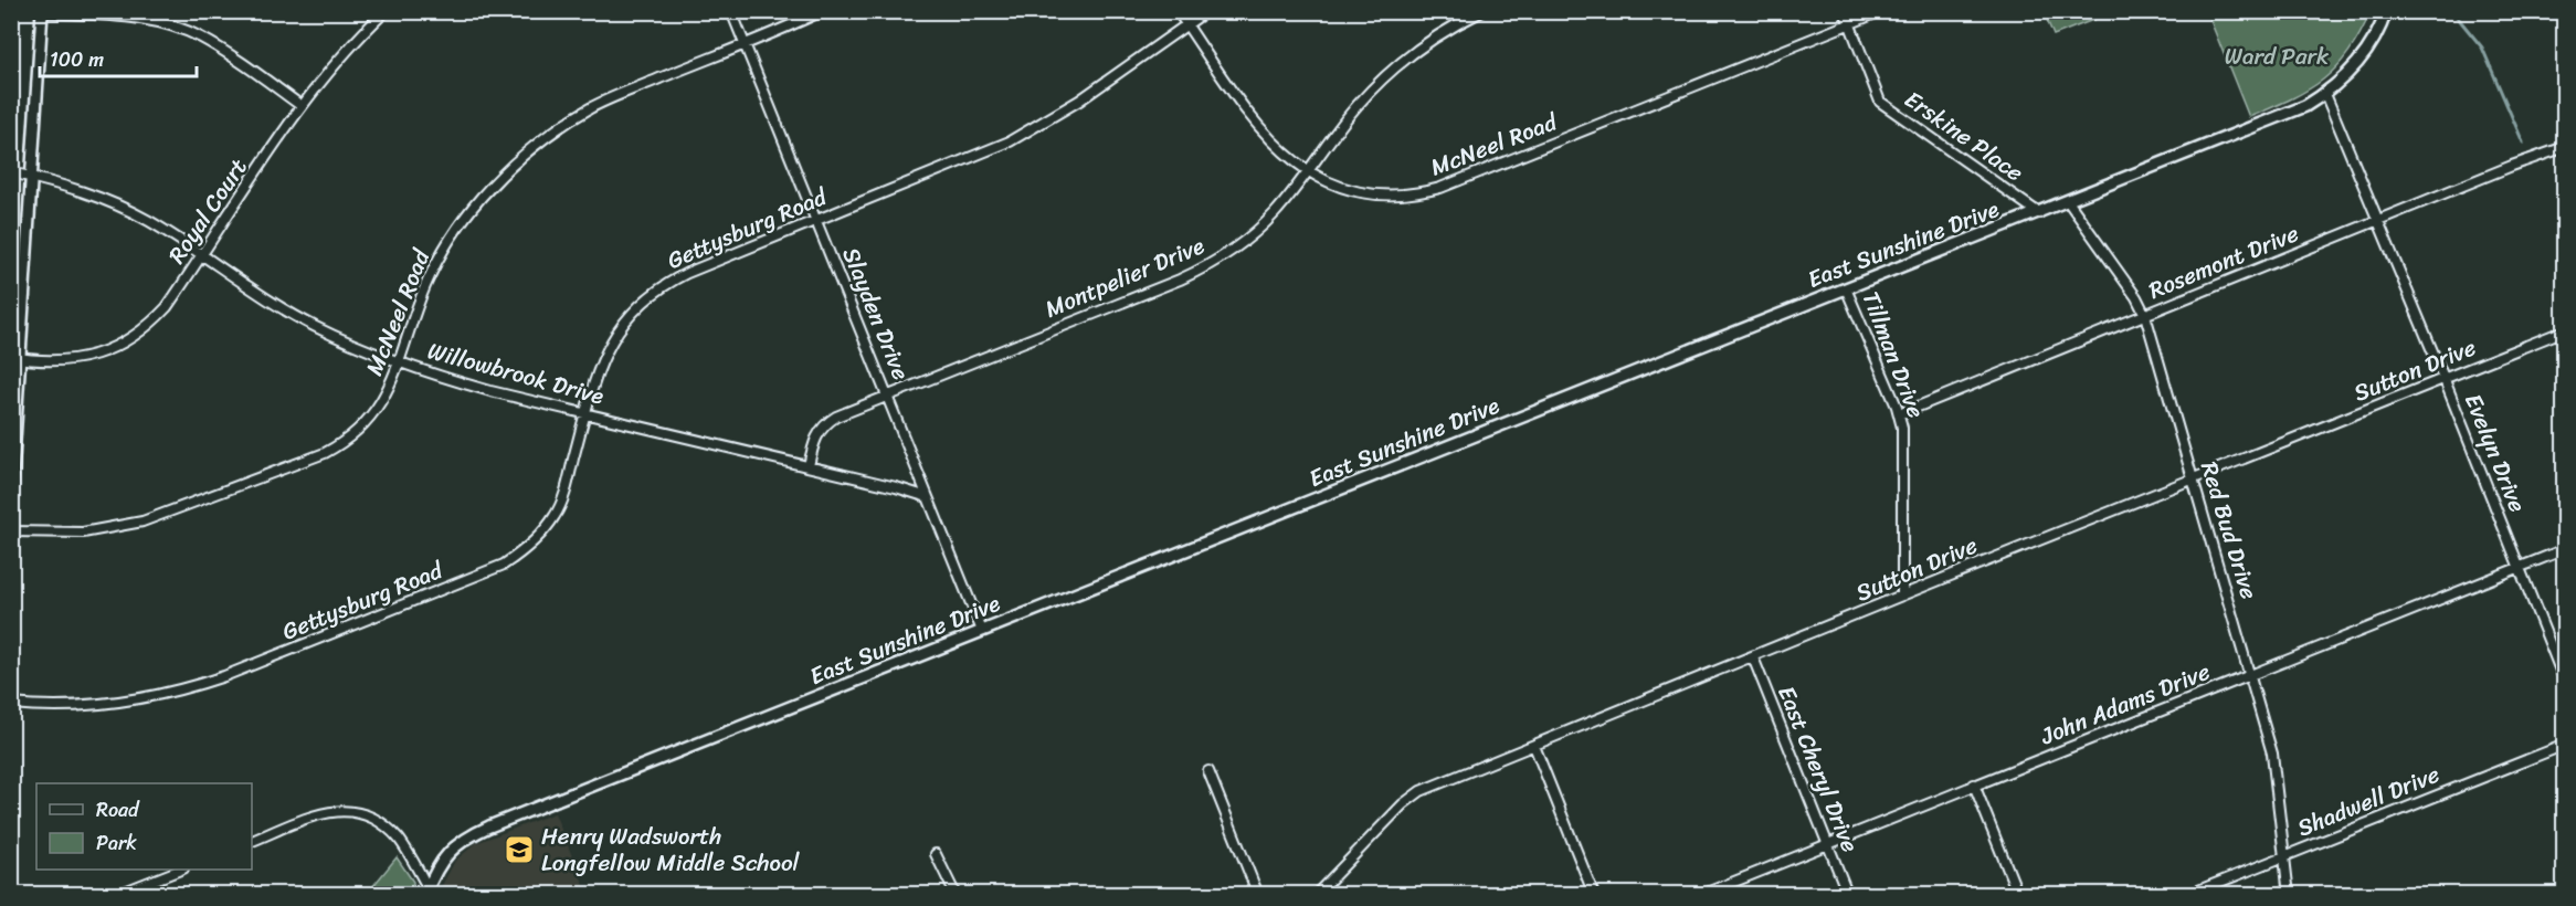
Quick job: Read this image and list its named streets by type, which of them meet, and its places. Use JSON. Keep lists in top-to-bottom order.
{
  "streets": {
    "street": [
      "Erskine Place",
      "McNeel Road",
      "Royal Court",
      "Gettysburg Road",
      "East Sunshine Drive",
      "Rosemont Drive",
      "Montpelier Drive",
      "Slayden Drive",
      "Tillman Drive",
      "Sutton Drive",
      "Willowbrook Drive",
      "Evelyn Drive",
      "Red Bud Drive",
      "John Adams Drive",
      "East Cheryl Drive",
      "Shadwell Drive"
    ]
  },
  "crossings": [
    ["Erskine Place", "McNeel Road"],
    ["Erskine Place", "East Sunshine Drive"],
    ["McNeel Road", "Gettysburg Road"],
    ["McNeel Road", "Montpelier Drive"],
    ["McNeel Road", "Slayden Drive"],
    ["McNeel Road", "Willowbrook Drive"],
    ["Royal Court", "Willowbrook Drive"],
    ["Gettysburg Road", "Slayden Drive"],
    ["Gettysburg Road", "Willowbrook Drive"],
    ["East Sunshine Drive", "Slayden Drive"],
    ["East Sunshine Drive", "Tillman Drive"],
    ["East Sunshine Drive", "Evelyn Drive"],
    ["East Sunshine Drive", "Red Bud Drive"],
    ["Rosemont Drive", "Tillman Drive"],
    ["Rosemont Drive", "Evelyn Drive"],
    ["Rosemont Drive", "Red Bud Drive"],
    ["Montpelier Drive", "Slayden Drive"],
    ["Montpelier Drive", "Willowbrook Drive"],
    ["Slayden Drive", "Willowbrook Drive"],
    ["Tillman Drive", "Sutton Drive"],
    ["Sutton Drive", "Evelyn Drive"],
    ["Sutton Drive", "Red Bud Drive"],
    ["Sutton Drive", "East Cheryl Drive"],
    ["Evelyn Drive", "John Adams Drive"],
    ["Red Bud Drive", "John Adams Drive"],
    ["Red Bud Drive", "Shadwell Drive"],
    ["John Adams Drive", "East Cheryl Drive"]
  ],
  "parks": ["Ward Park"],
  "places": {
    "school or university": ["Henry Wadsworth Longfellow Middle School"]
  },
  "legend": ["Road", "Park"],
  "scale_bar": "100 m"
}
